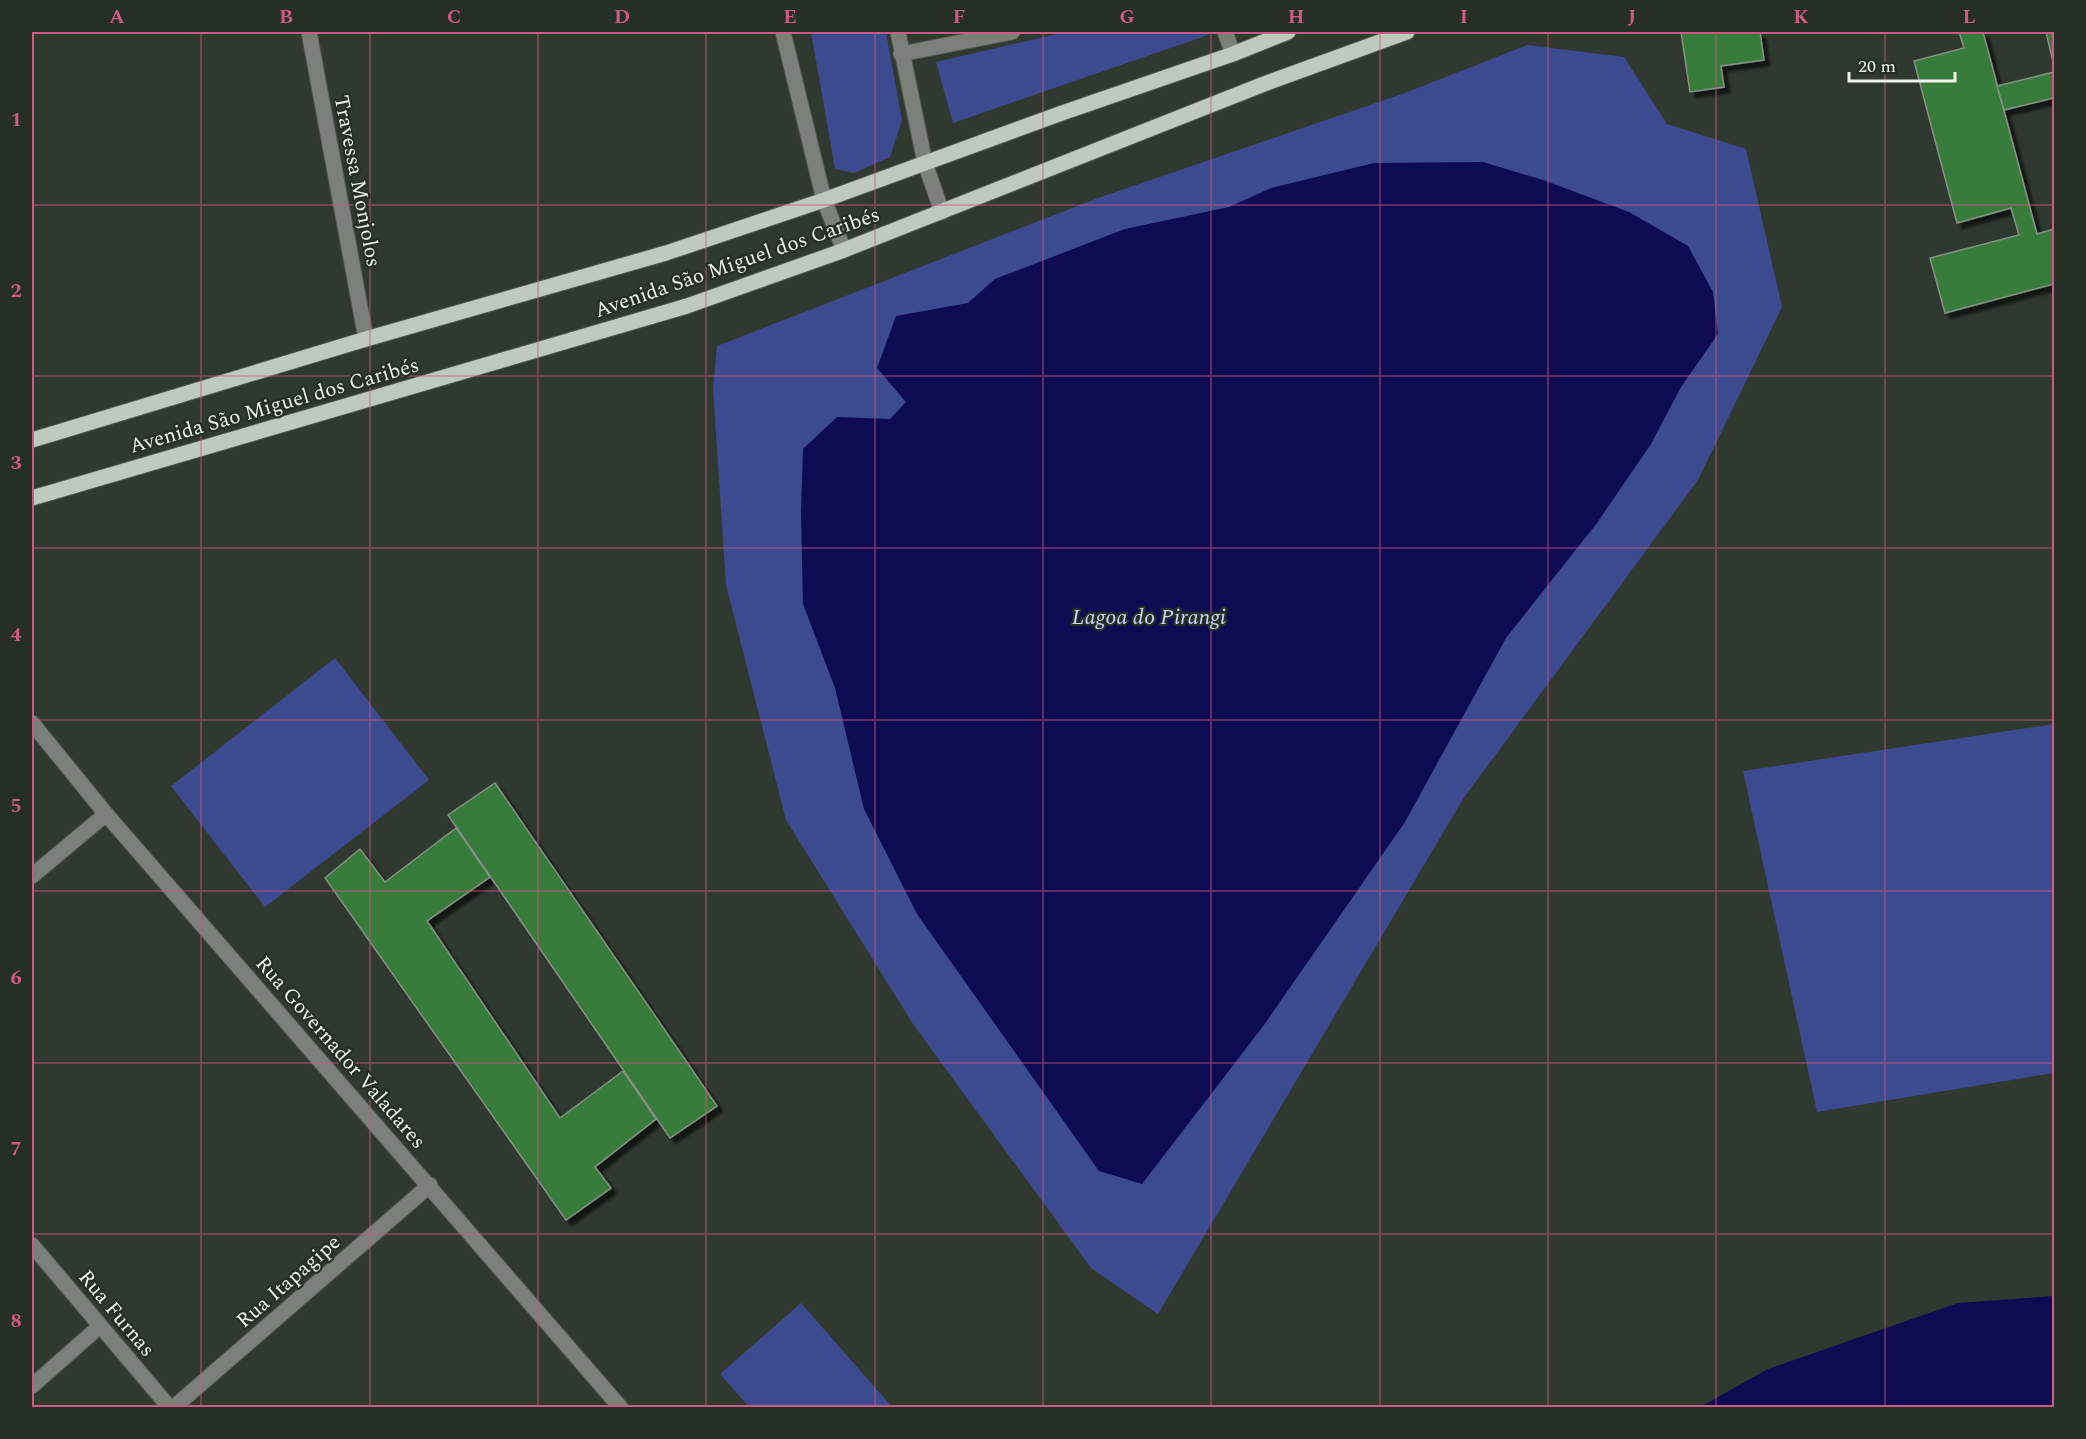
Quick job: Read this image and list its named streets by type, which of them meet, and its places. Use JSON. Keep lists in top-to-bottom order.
{
  "streets": {
    "main road": ["Avenida São Miguel dos Caribés"],
    "street": [
      "Travessa Monjolos",
      "Rua Governador Valadares",
      "Rua Itapagipe",
      "Rua Furnas"
    ]
  },
  "crossings": [
    ["Travessa Monjolos", "Avenida São Miguel dos Caribés"],
    ["Rua Governador Valadares", "Rua Itapagipe"],
    ["Rua Itapagipe", "Rua Furnas"]
  ],
  "water": ["Lagoa do Pirangi"],
  "scale_bar": "20 m",
  "grid": {
    "columns": [
      "A",
      "B",
      "C",
      "D",
      "E",
      "F",
      "G",
      "H",
      "I",
      "J",
      "K",
      "L"
    ],
    "rows": [
      "1",
      "2",
      "3",
      "4",
      "5",
      "6",
      "7",
      "8"
    ]
  }
}
